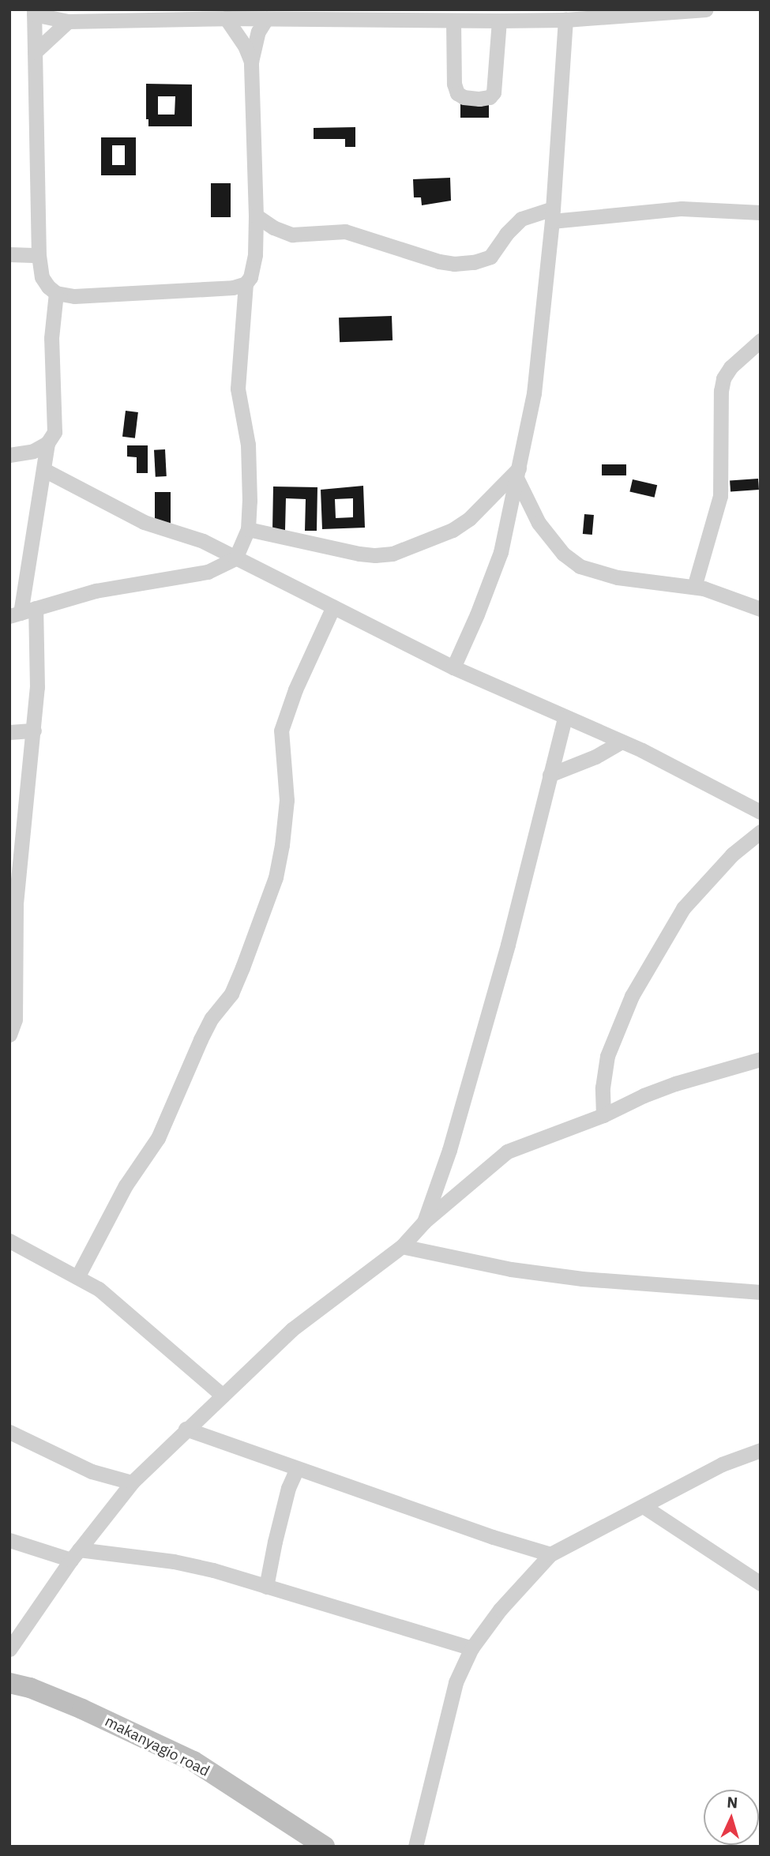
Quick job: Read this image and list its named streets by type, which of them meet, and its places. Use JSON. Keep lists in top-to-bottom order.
{
  "streets": {
    "street": ["makanyagio road"]
  },
  "north": "top"
}
